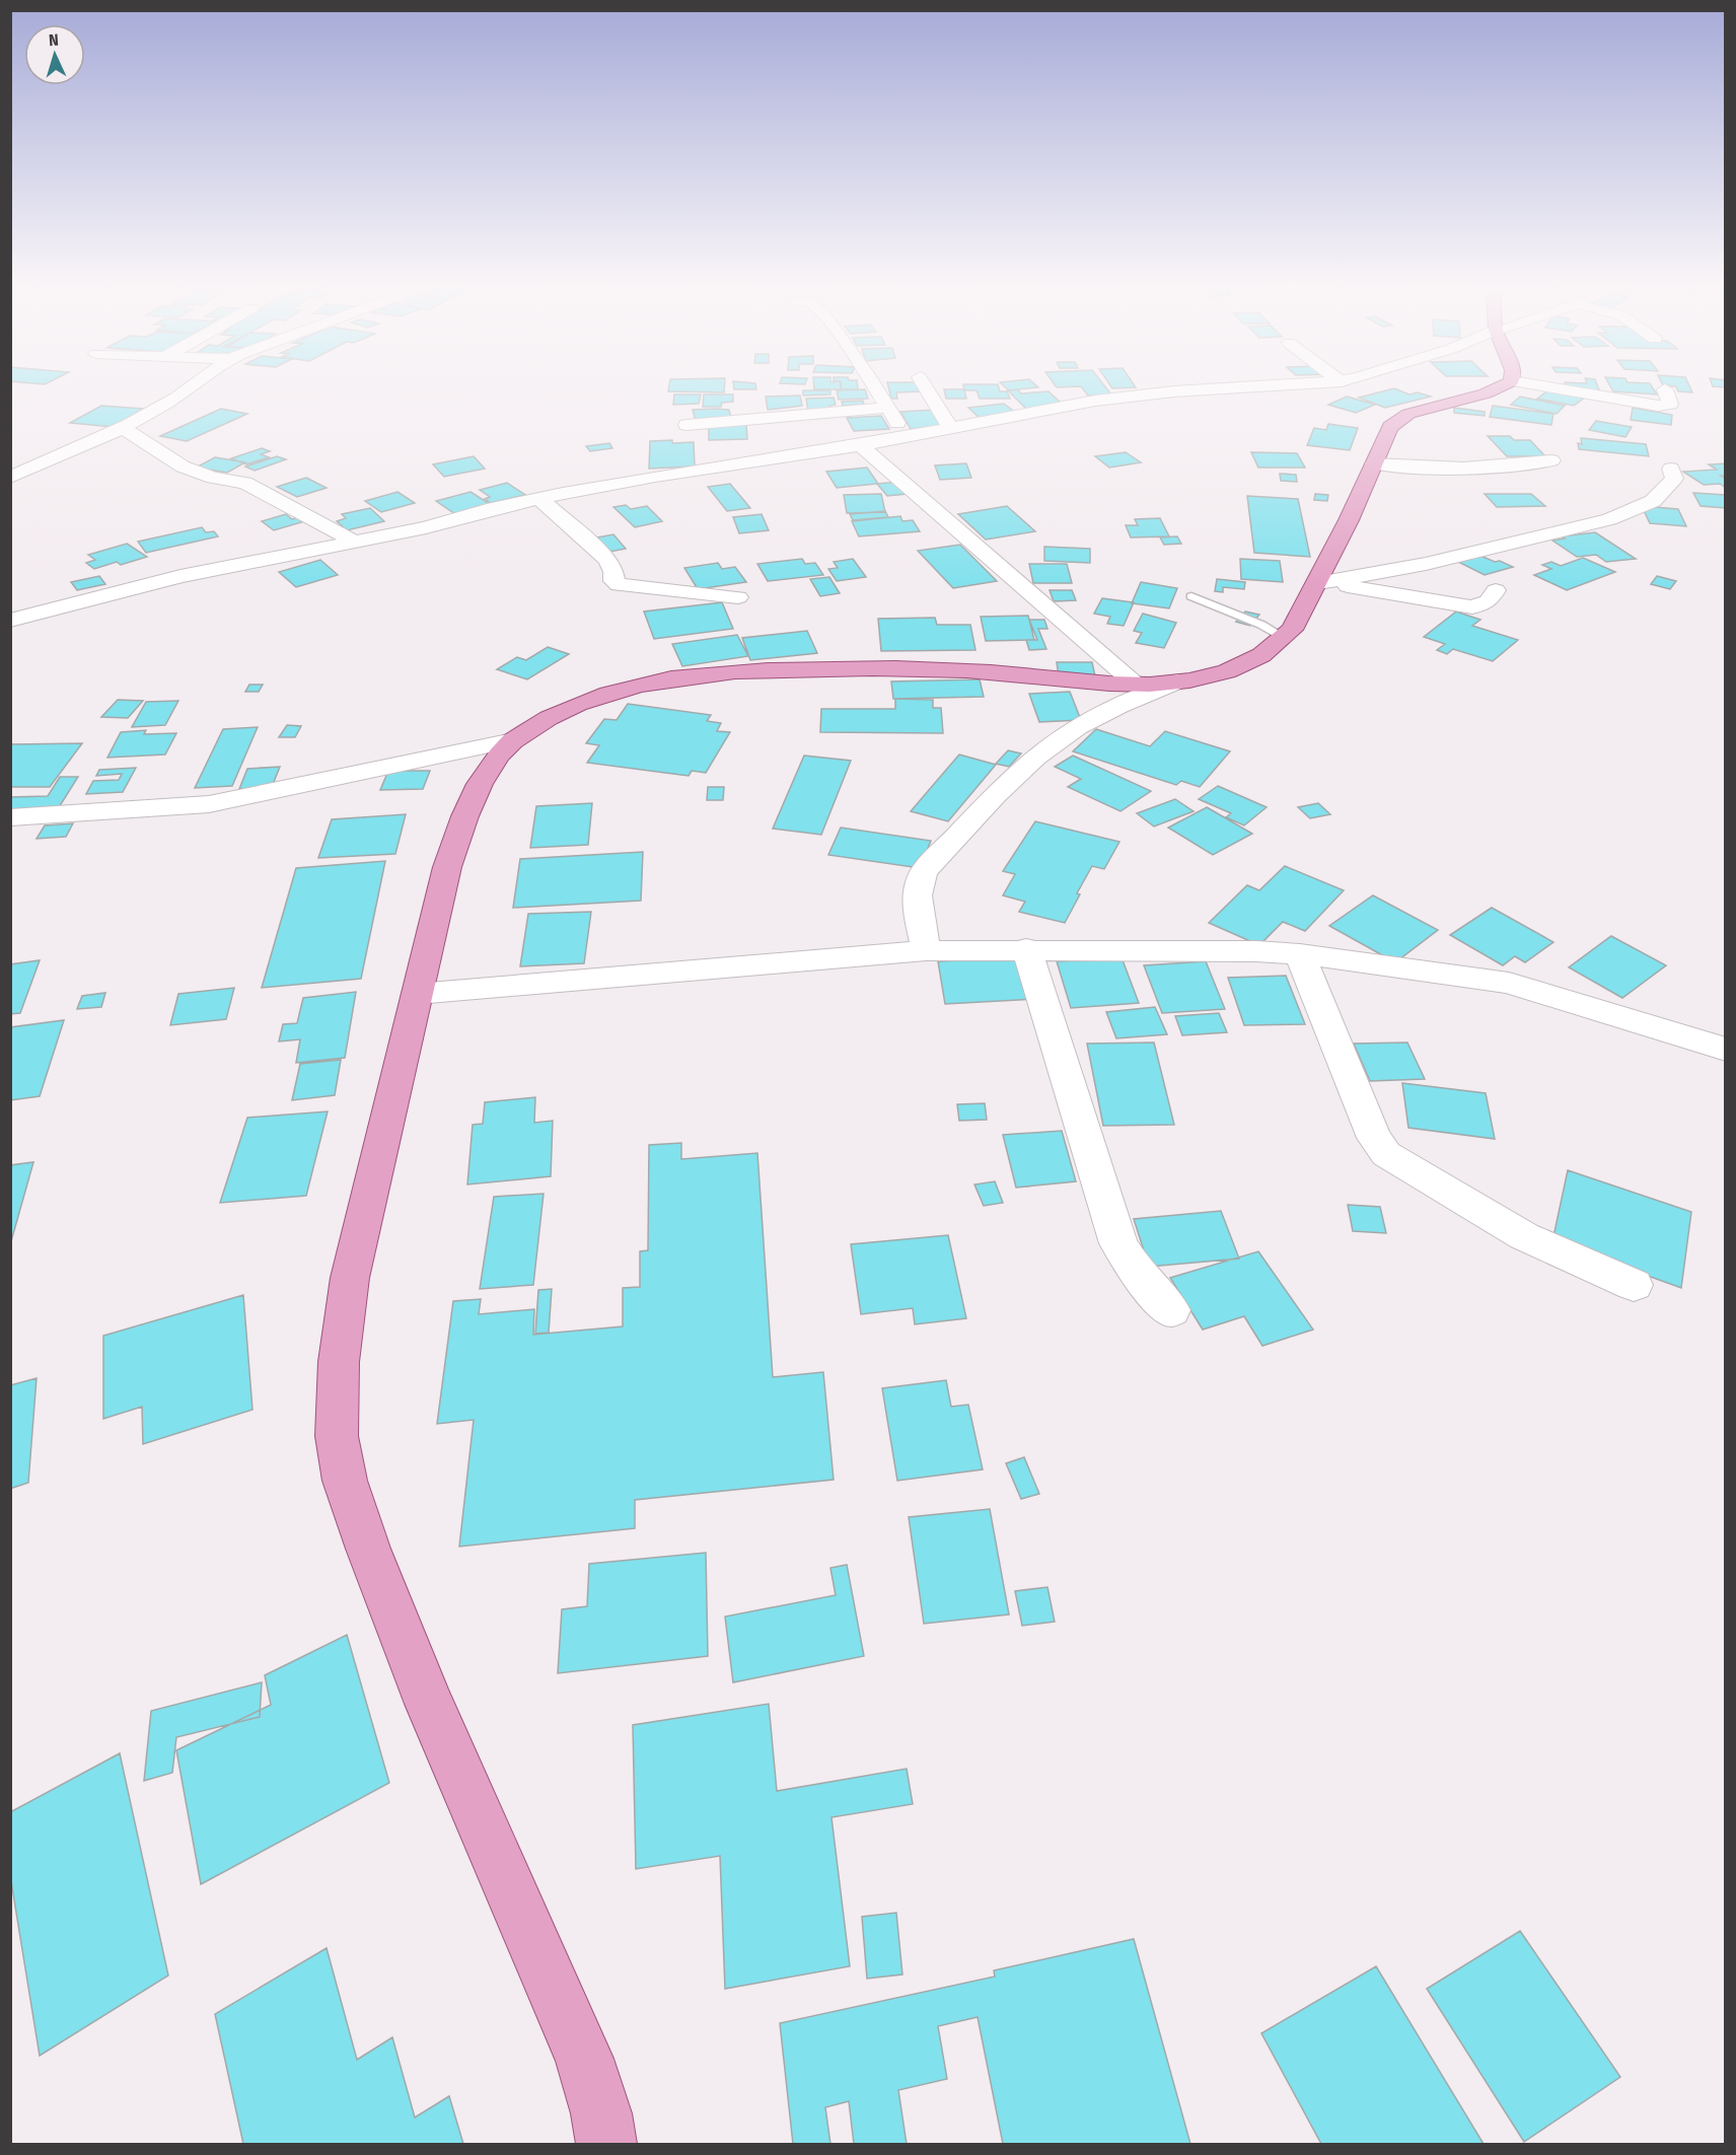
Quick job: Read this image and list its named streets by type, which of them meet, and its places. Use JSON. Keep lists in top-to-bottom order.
{
  "north": "top"
}
